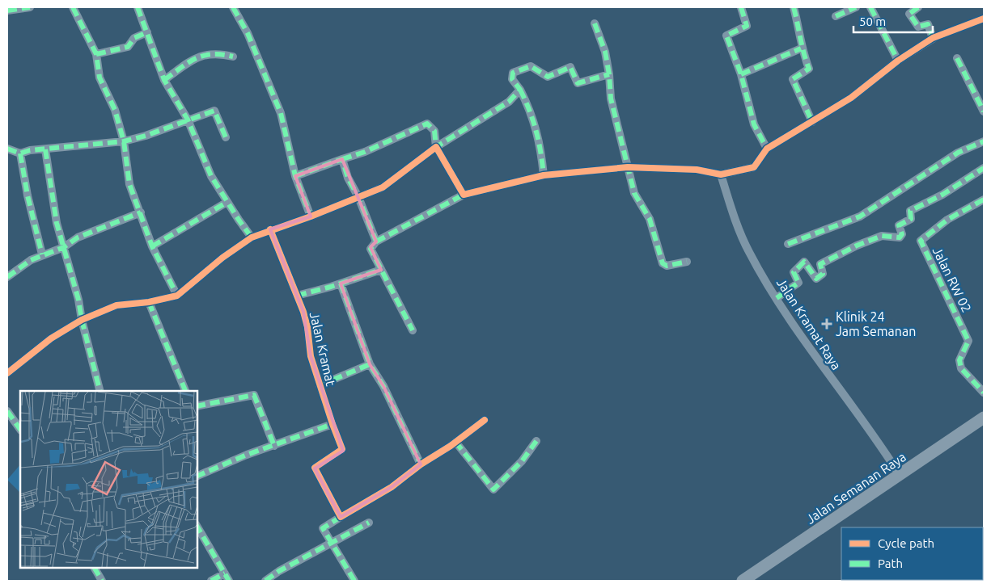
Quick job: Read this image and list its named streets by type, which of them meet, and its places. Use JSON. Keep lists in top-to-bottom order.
{
  "streets": {
    "street": [
      "Jalan RW 02",
      "Jalan Kramat Raya",
      "Jalan Kramat",
      "Jalan Semanan Raya"
    ]
  },
  "crossings": [
    ["Jalan Kramat Raya", "Jalan Semanan Raya"]
  ],
  "places": {
    "health": ["Klinik 24 Jam Semanan"]
  },
  "legend": ["Cycle path", "Path"],
  "scale_bar": "50 m"
}
